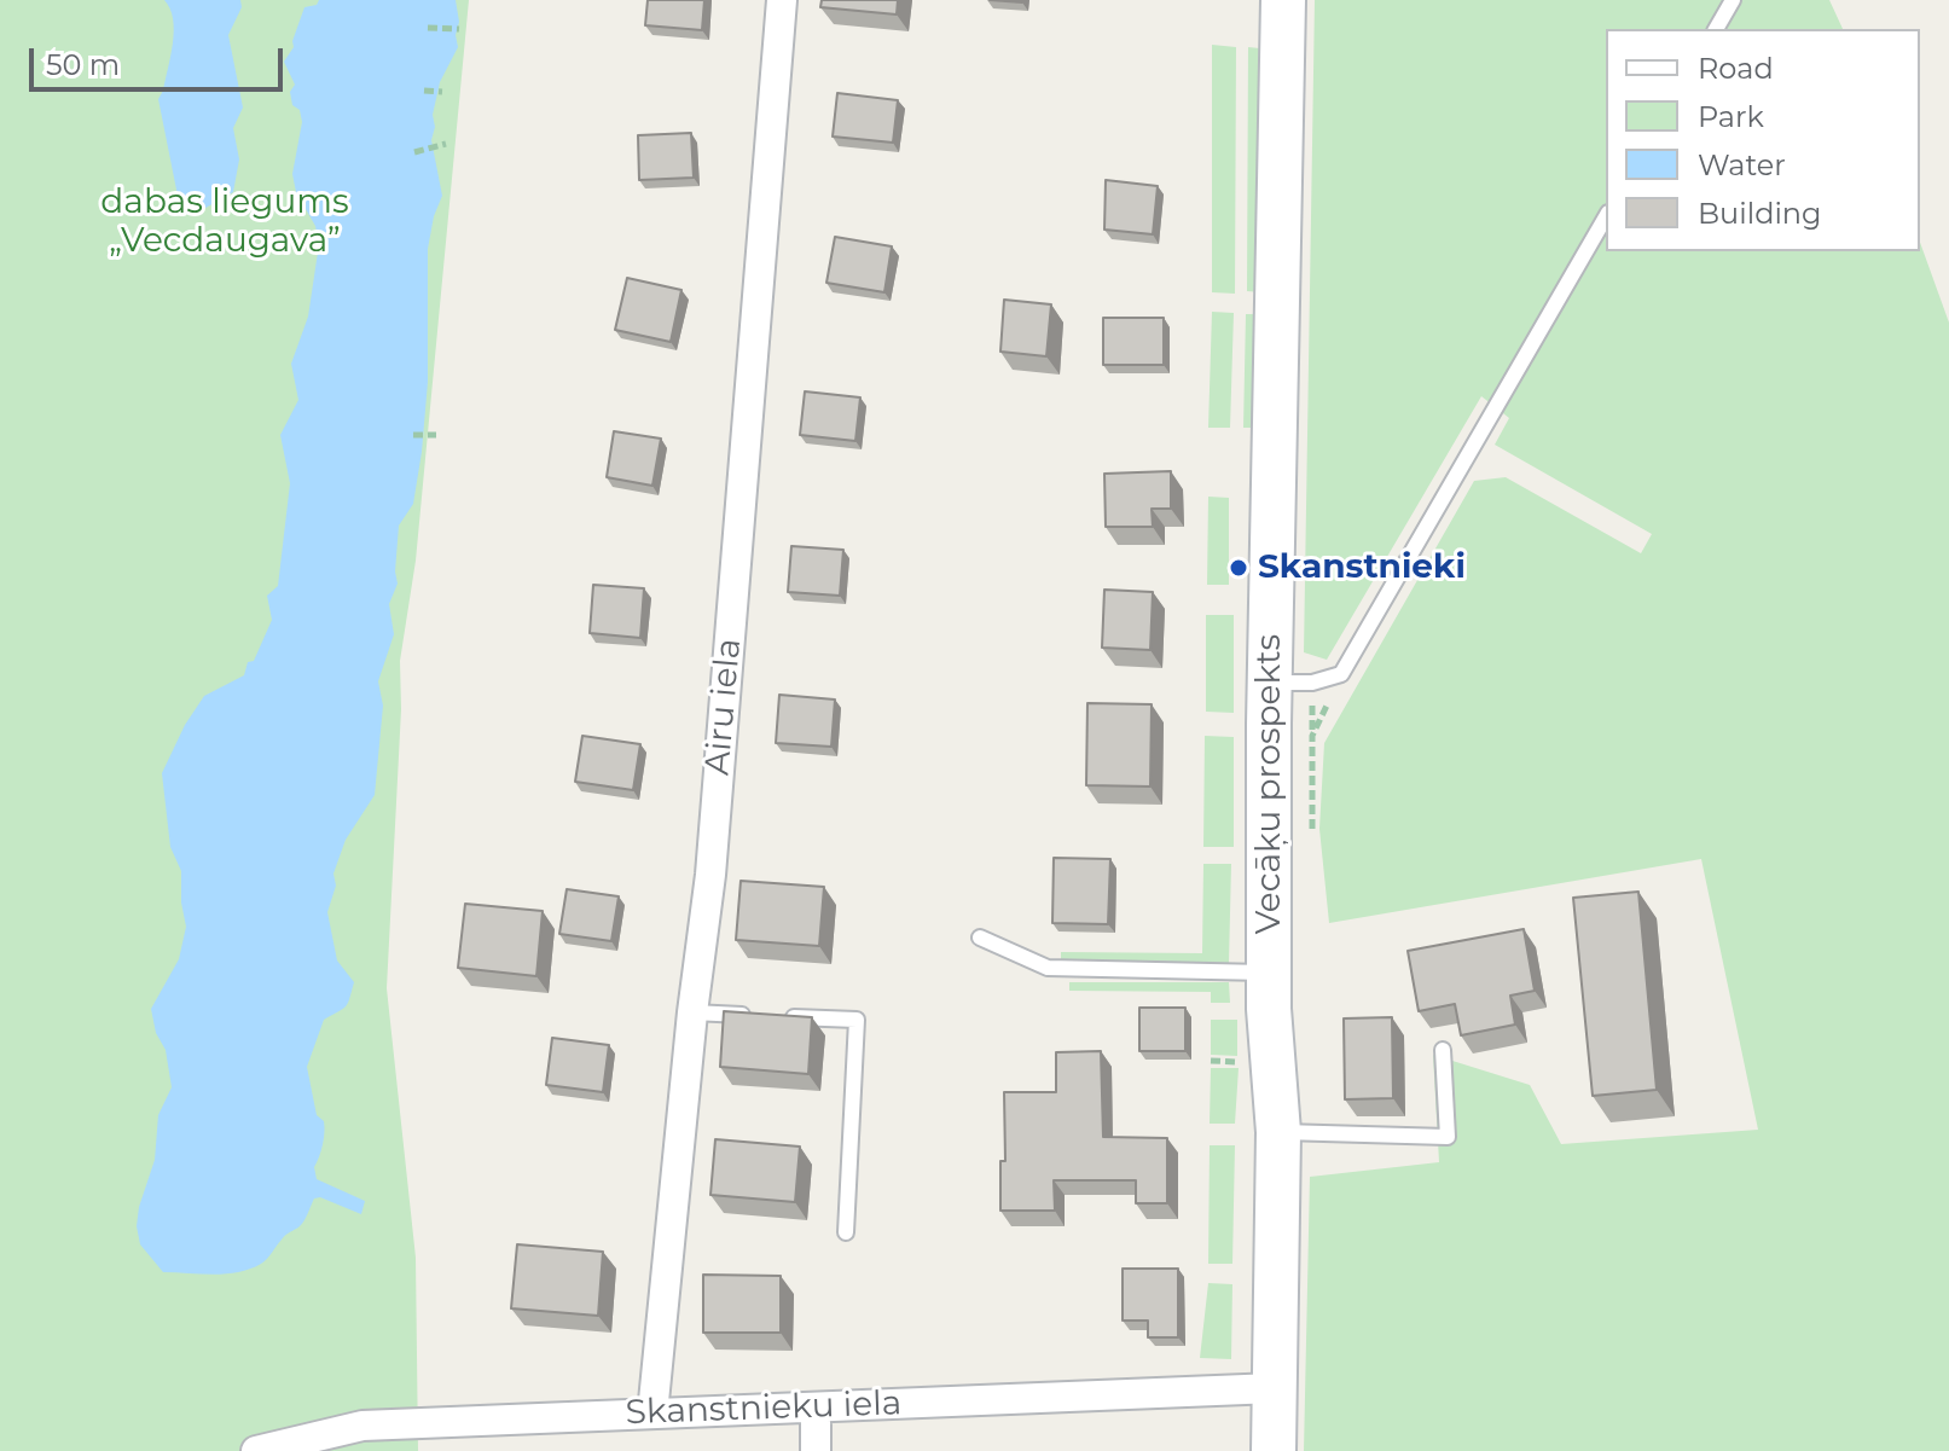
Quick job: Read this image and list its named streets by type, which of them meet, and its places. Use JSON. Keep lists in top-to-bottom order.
{
  "streets": {
    "main road": ["Vecāķu prospekts"],
    "street": ["Airu iela", "Skanstnieku iela"]
  },
  "crossings": [
    ["Airu iela", "Skanstnieku iela"],
    ["Vecāķu prospekts", "Skanstnieku iela"]
  ],
  "parks": ["dabas liegums „Vecdaugava”"],
  "places": ["Skanstnieki"],
  "legend": [
    "Road",
    "Park",
    "Water",
    "Building"
  ],
  "scale_bar": "50 m"
}
